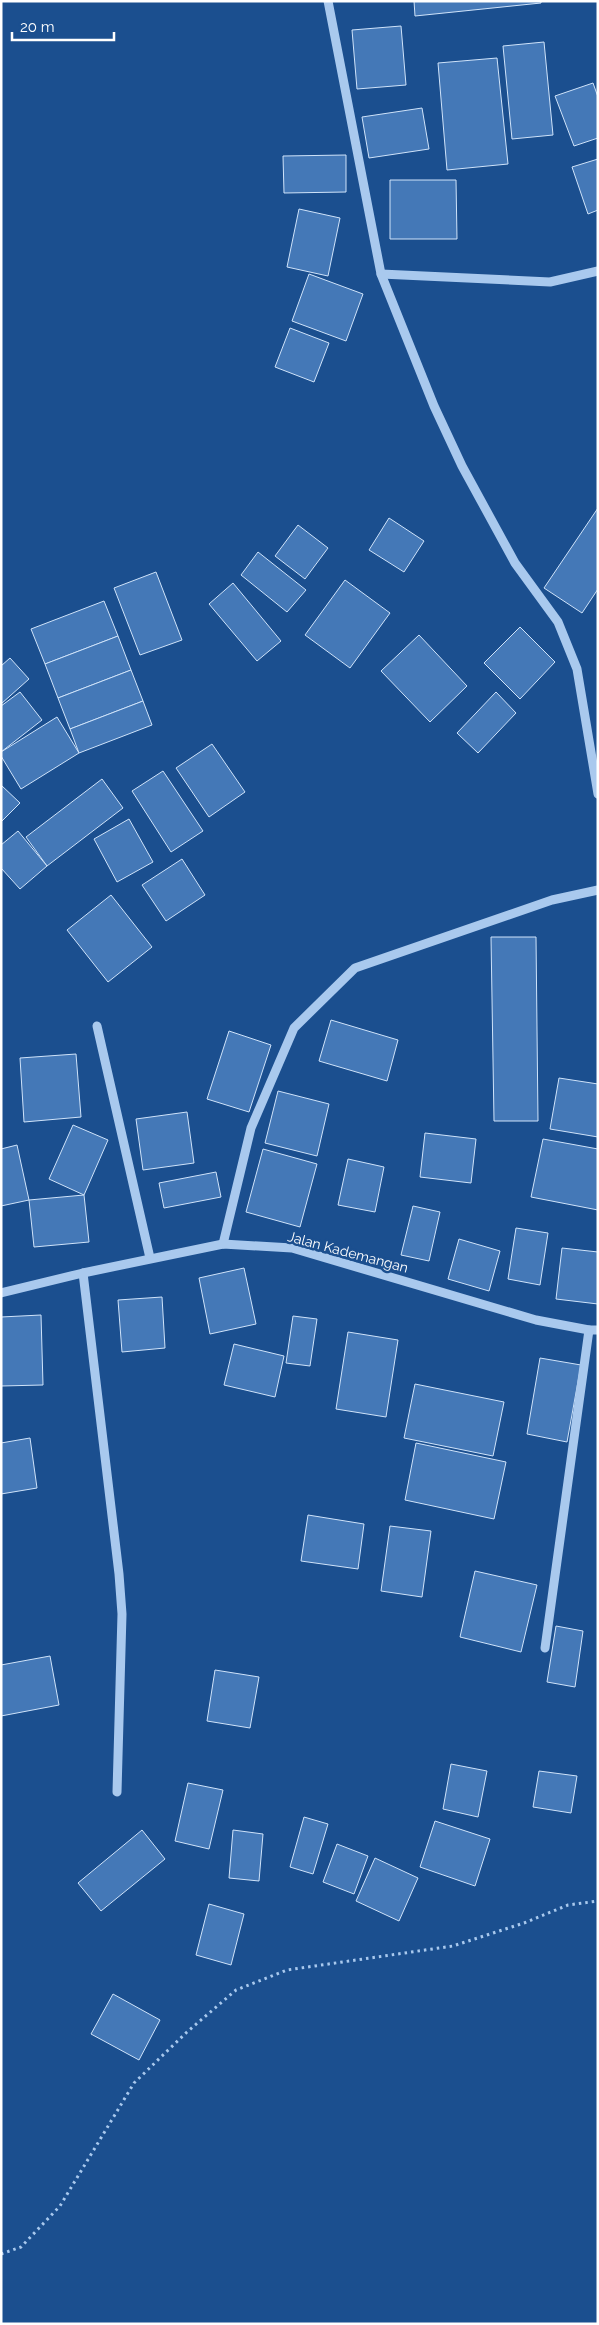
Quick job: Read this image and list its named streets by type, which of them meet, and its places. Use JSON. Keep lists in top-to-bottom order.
{
  "streets": {
    "street": ["Jalan Kademangan"]
  },
  "scale_bar": "20 m"
}
